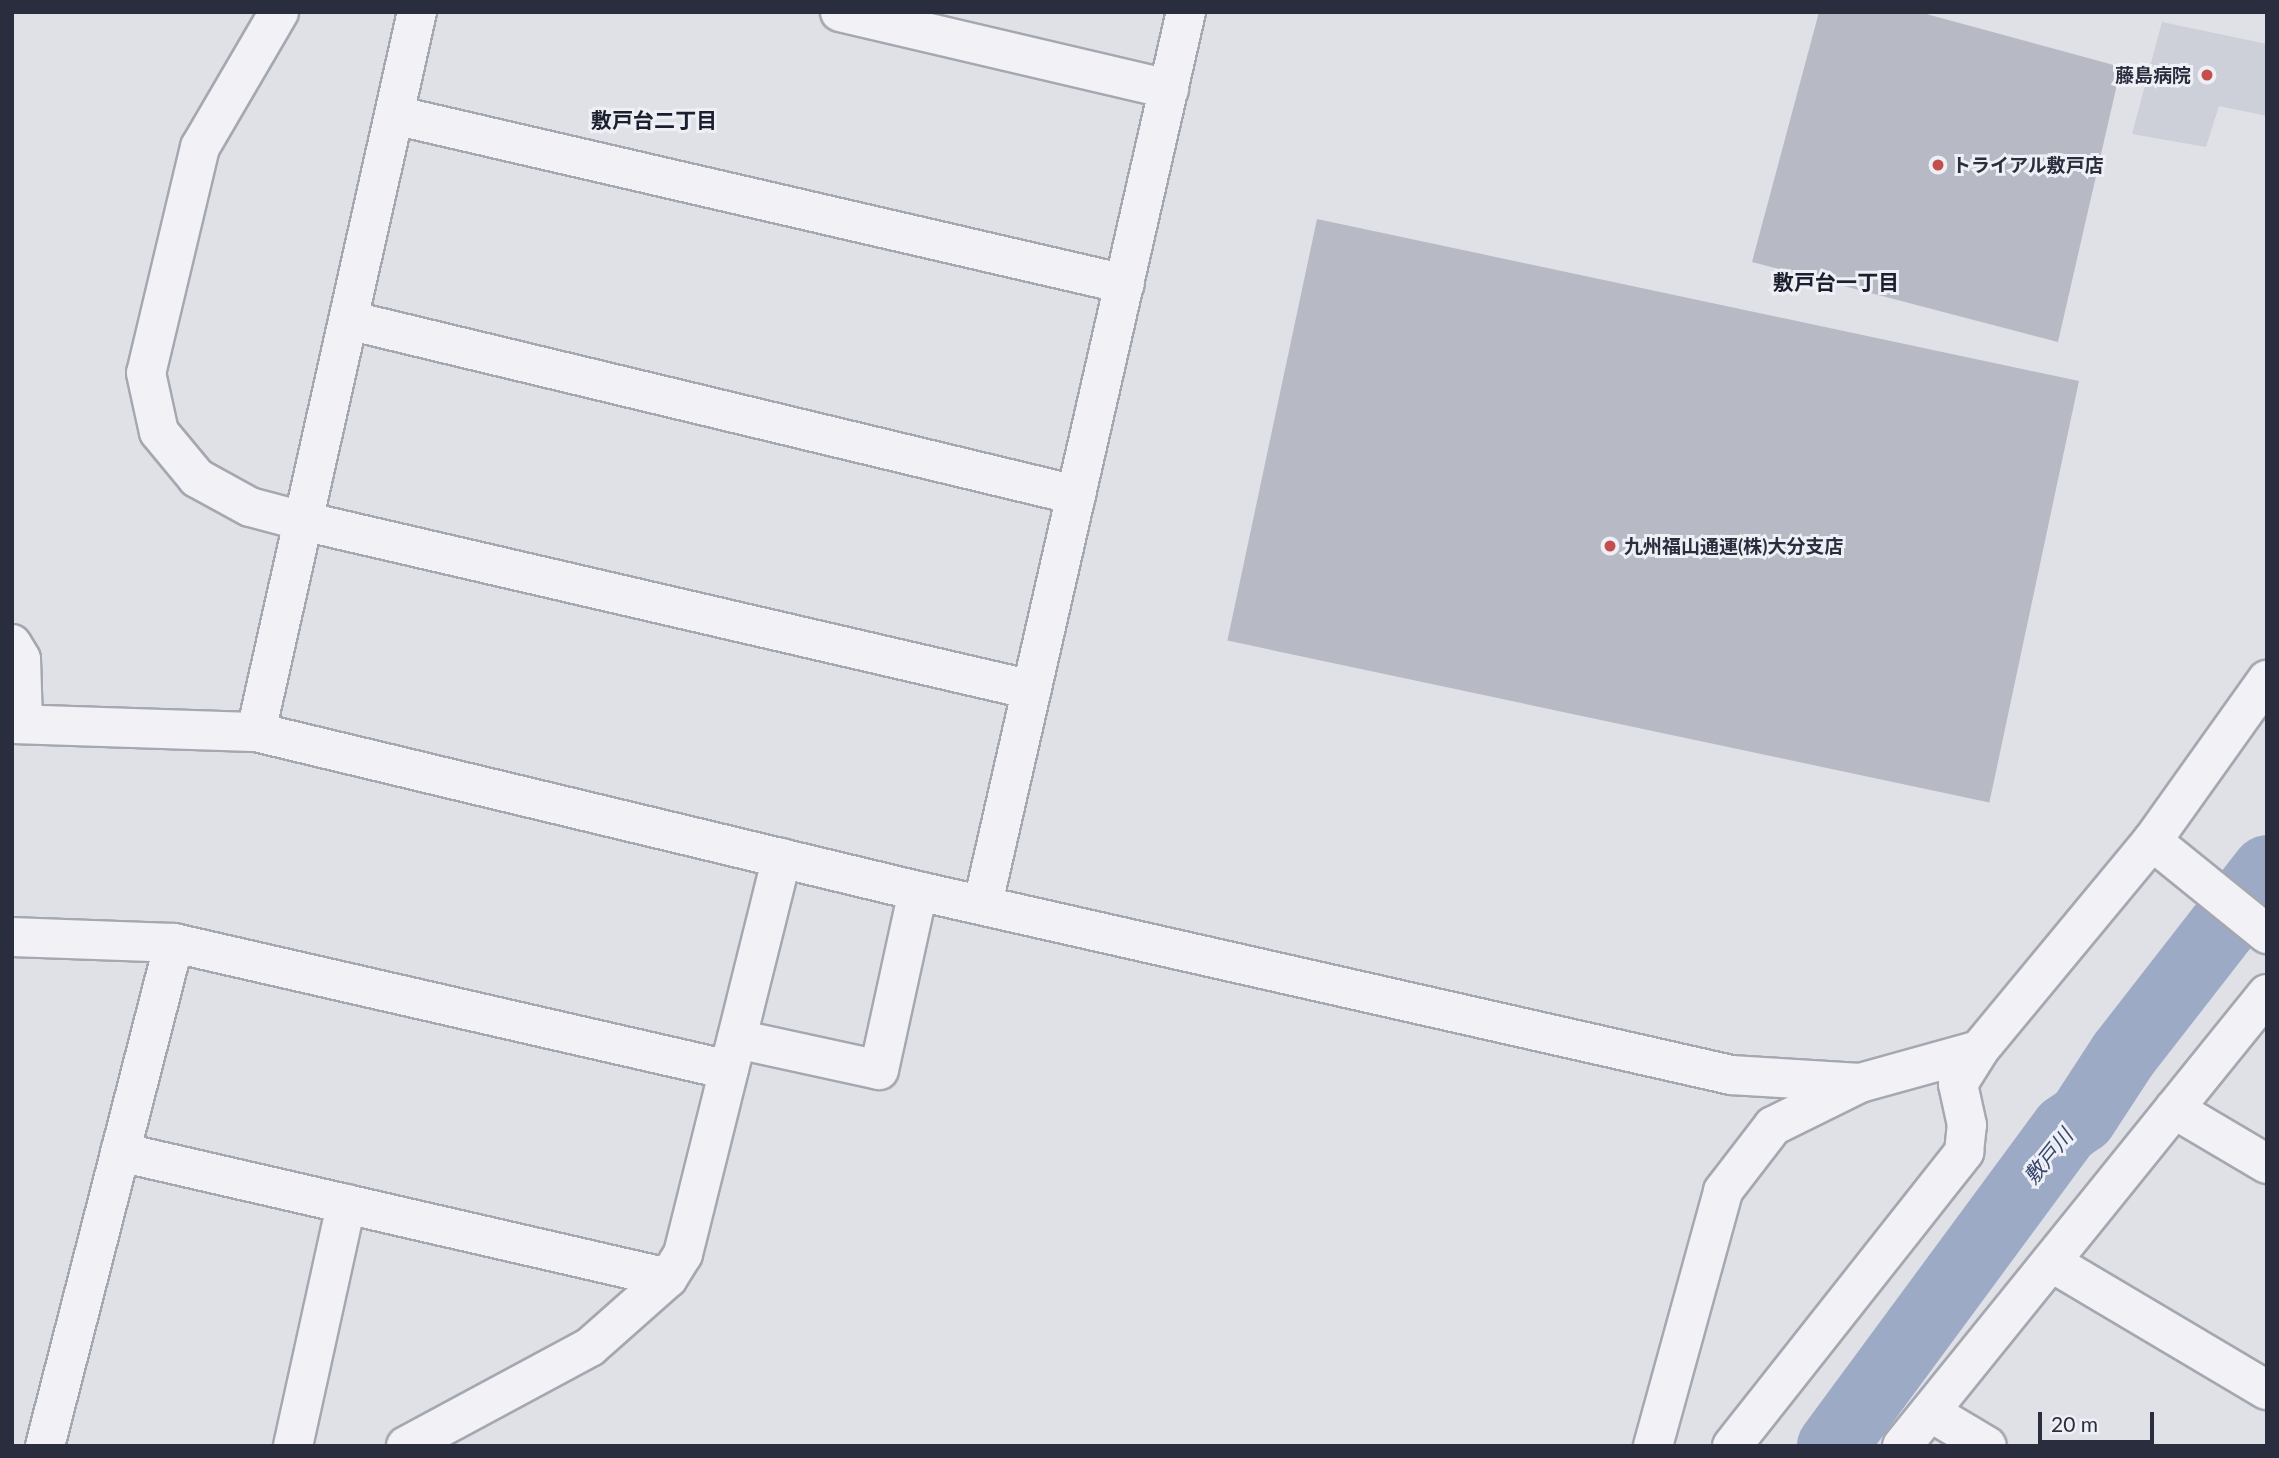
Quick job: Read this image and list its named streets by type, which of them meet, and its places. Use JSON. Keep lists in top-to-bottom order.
{
  "districts": ["敷戸台二丁目", "敷戸台一丁目"],
  "water": ["敷戸川"],
  "places": ["藤島病院", "トライアル敷戸店", "九州福山通運(株)大分支店"],
  "scale_bar": "20 m"
}
